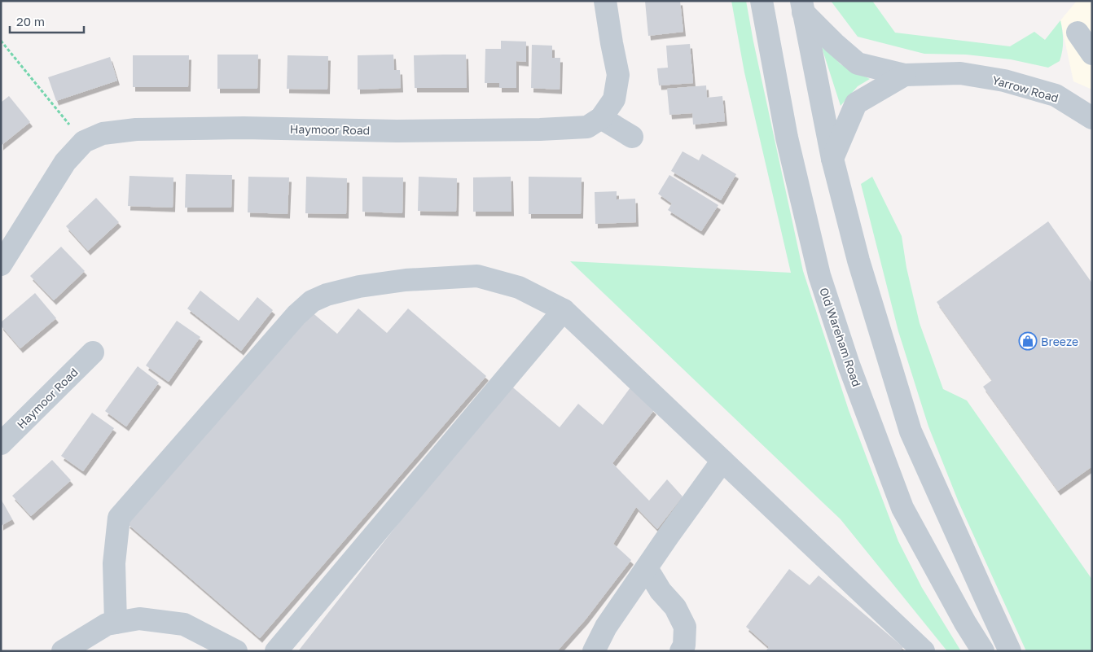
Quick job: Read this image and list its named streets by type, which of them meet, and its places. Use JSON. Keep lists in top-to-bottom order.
{
  "streets": {
    "street": ["Yarrow Road", "Haymoor Road", "Old Wareham Road"]
  },
  "places": {
    "shop": ["Breeze"]
  },
  "scale_bar": "20 m"
}
